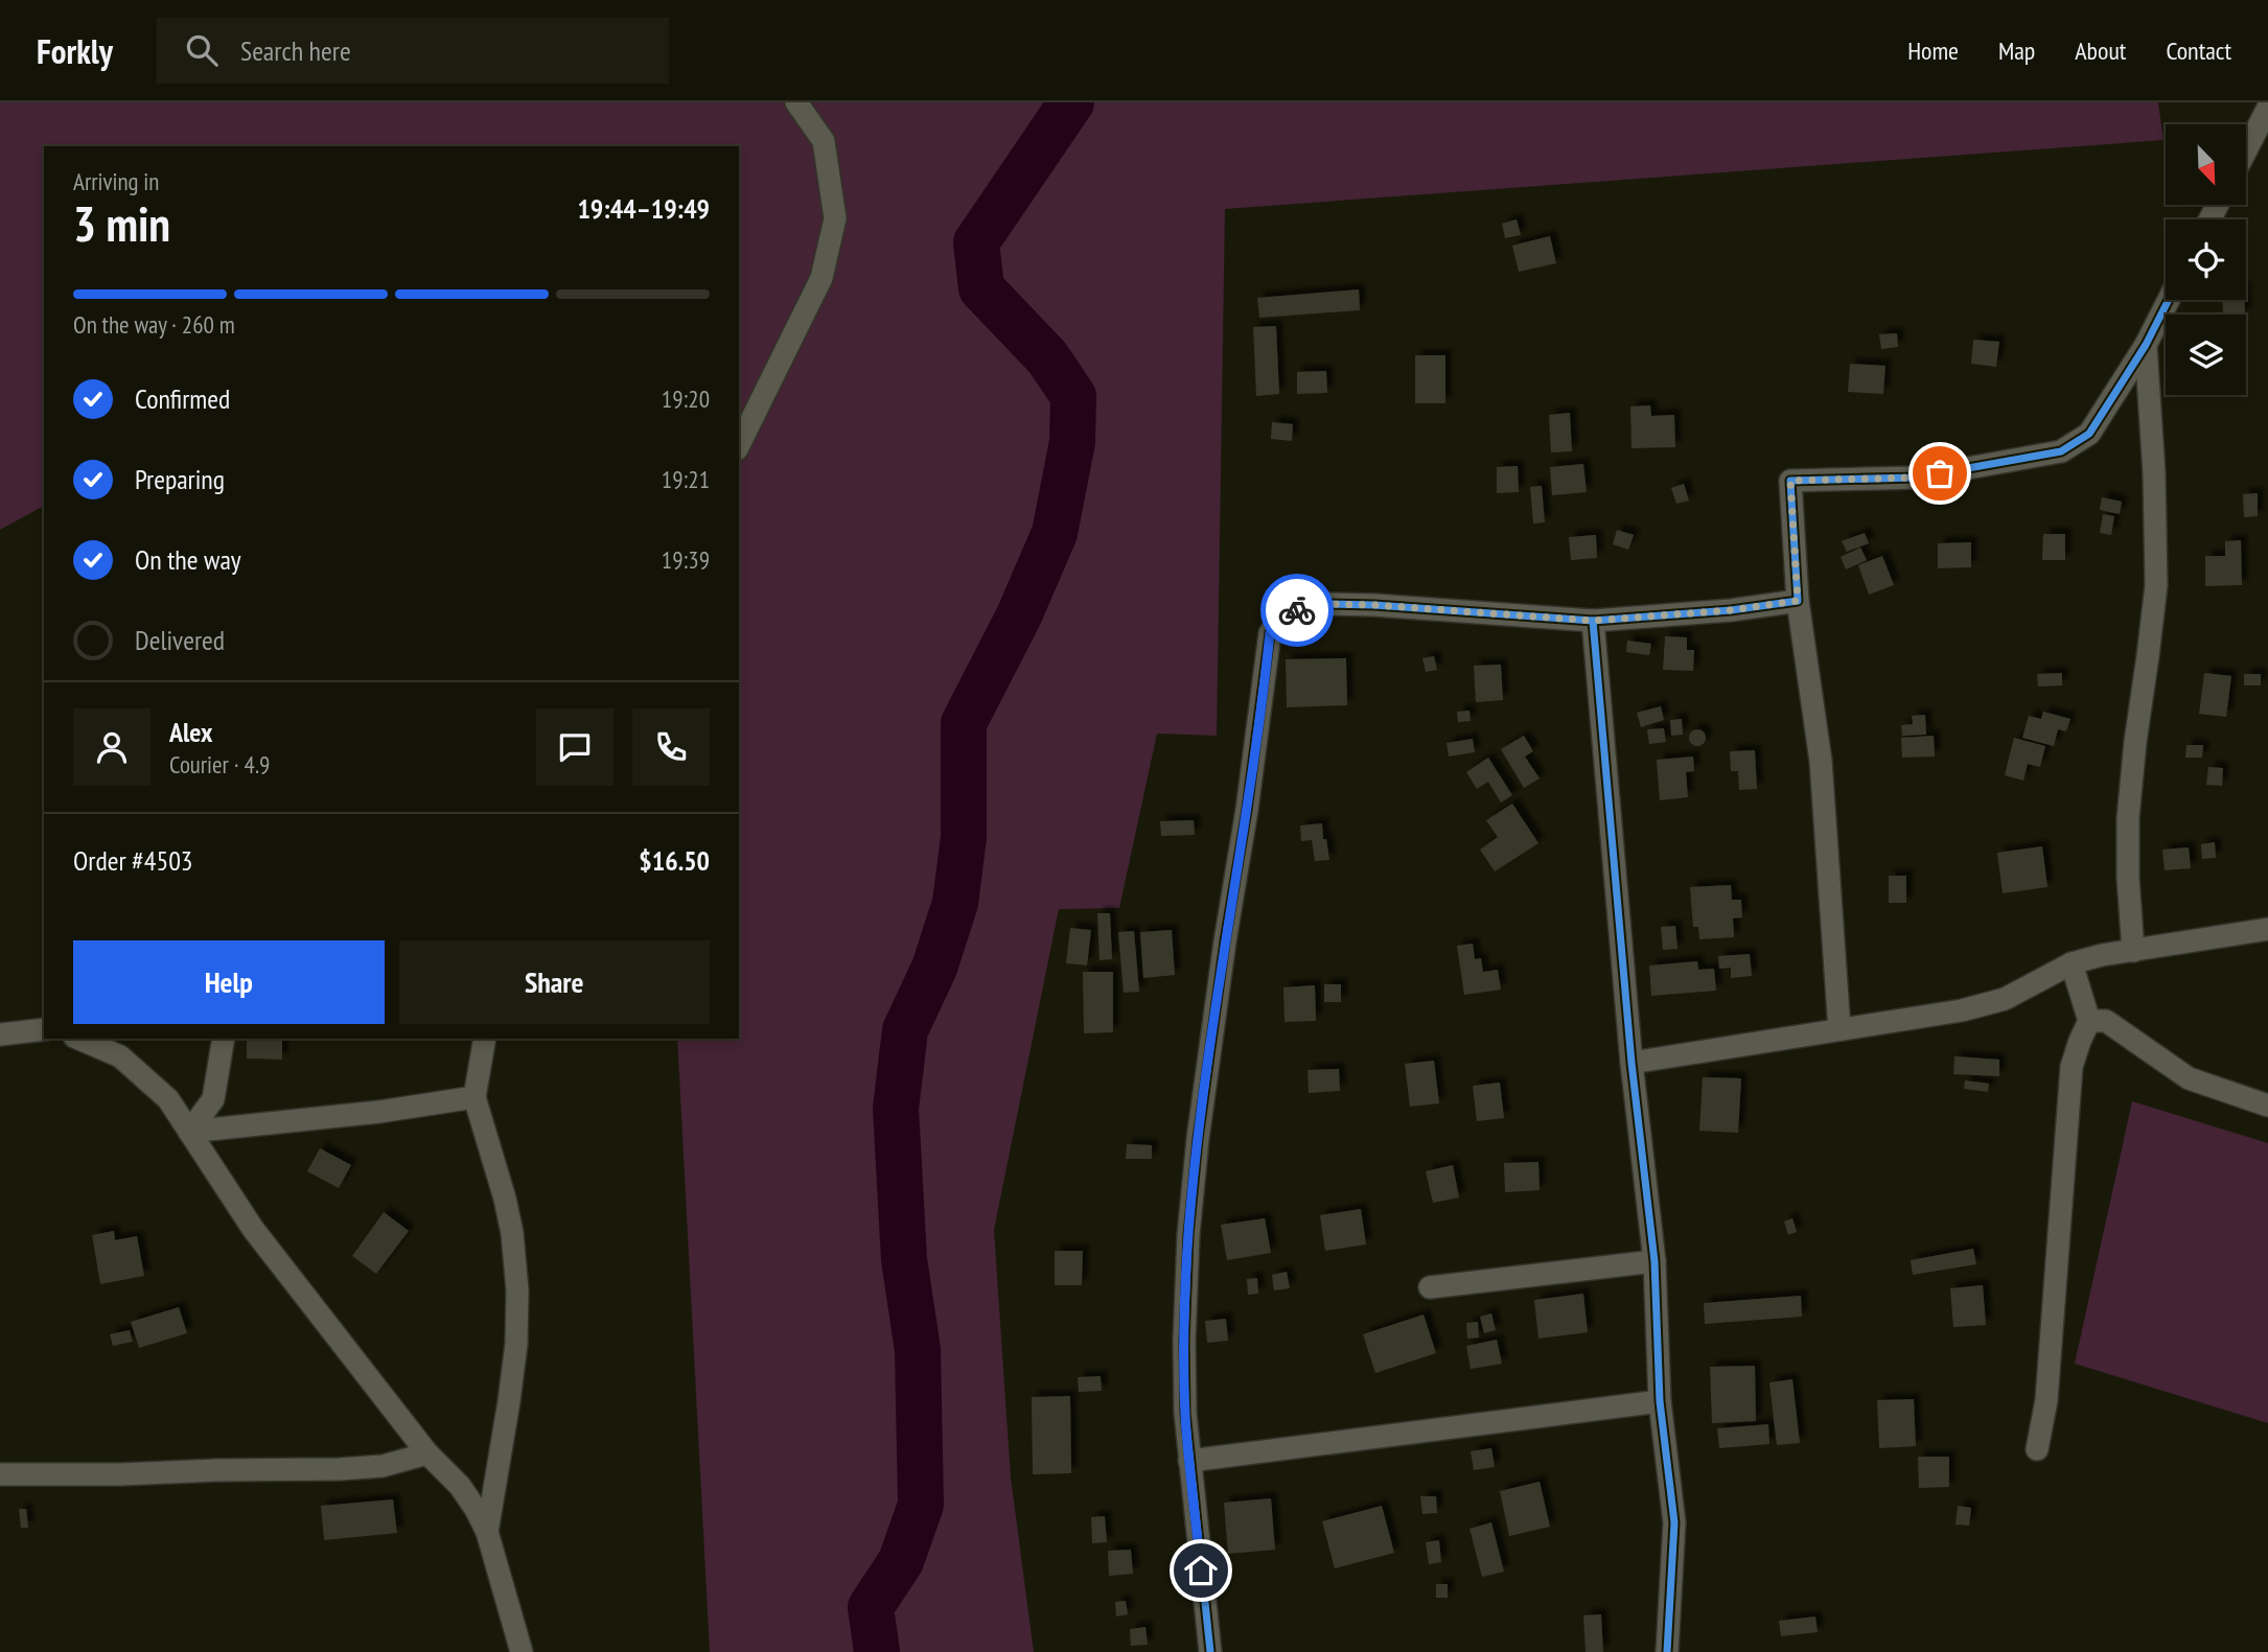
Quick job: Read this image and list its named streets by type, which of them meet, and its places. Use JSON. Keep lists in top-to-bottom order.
{
  "north": "bottom right",
  "page": {
    "header": "Forkly",
    "search": "Search here",
    "nav": [
      "Home",
      "Map",
      "About",
      "Contact"
    ],
    "heading": ["3 min", "Arriving in", "19:44–19:49"],
    "panel": [
      "Alex",
      "Courier · 4.9",
      "Order #4503",
      "$16.50"
    ],
    "bar": "On the way · 260 m",
    "list": [
      ["Confirmed", "19:20"],
      ["Preparing", "19:21"],
      ["On the way", "19:39"],
      "Delivered"
    ],
    "buttons": ["Help", "Share"]
  }
}
